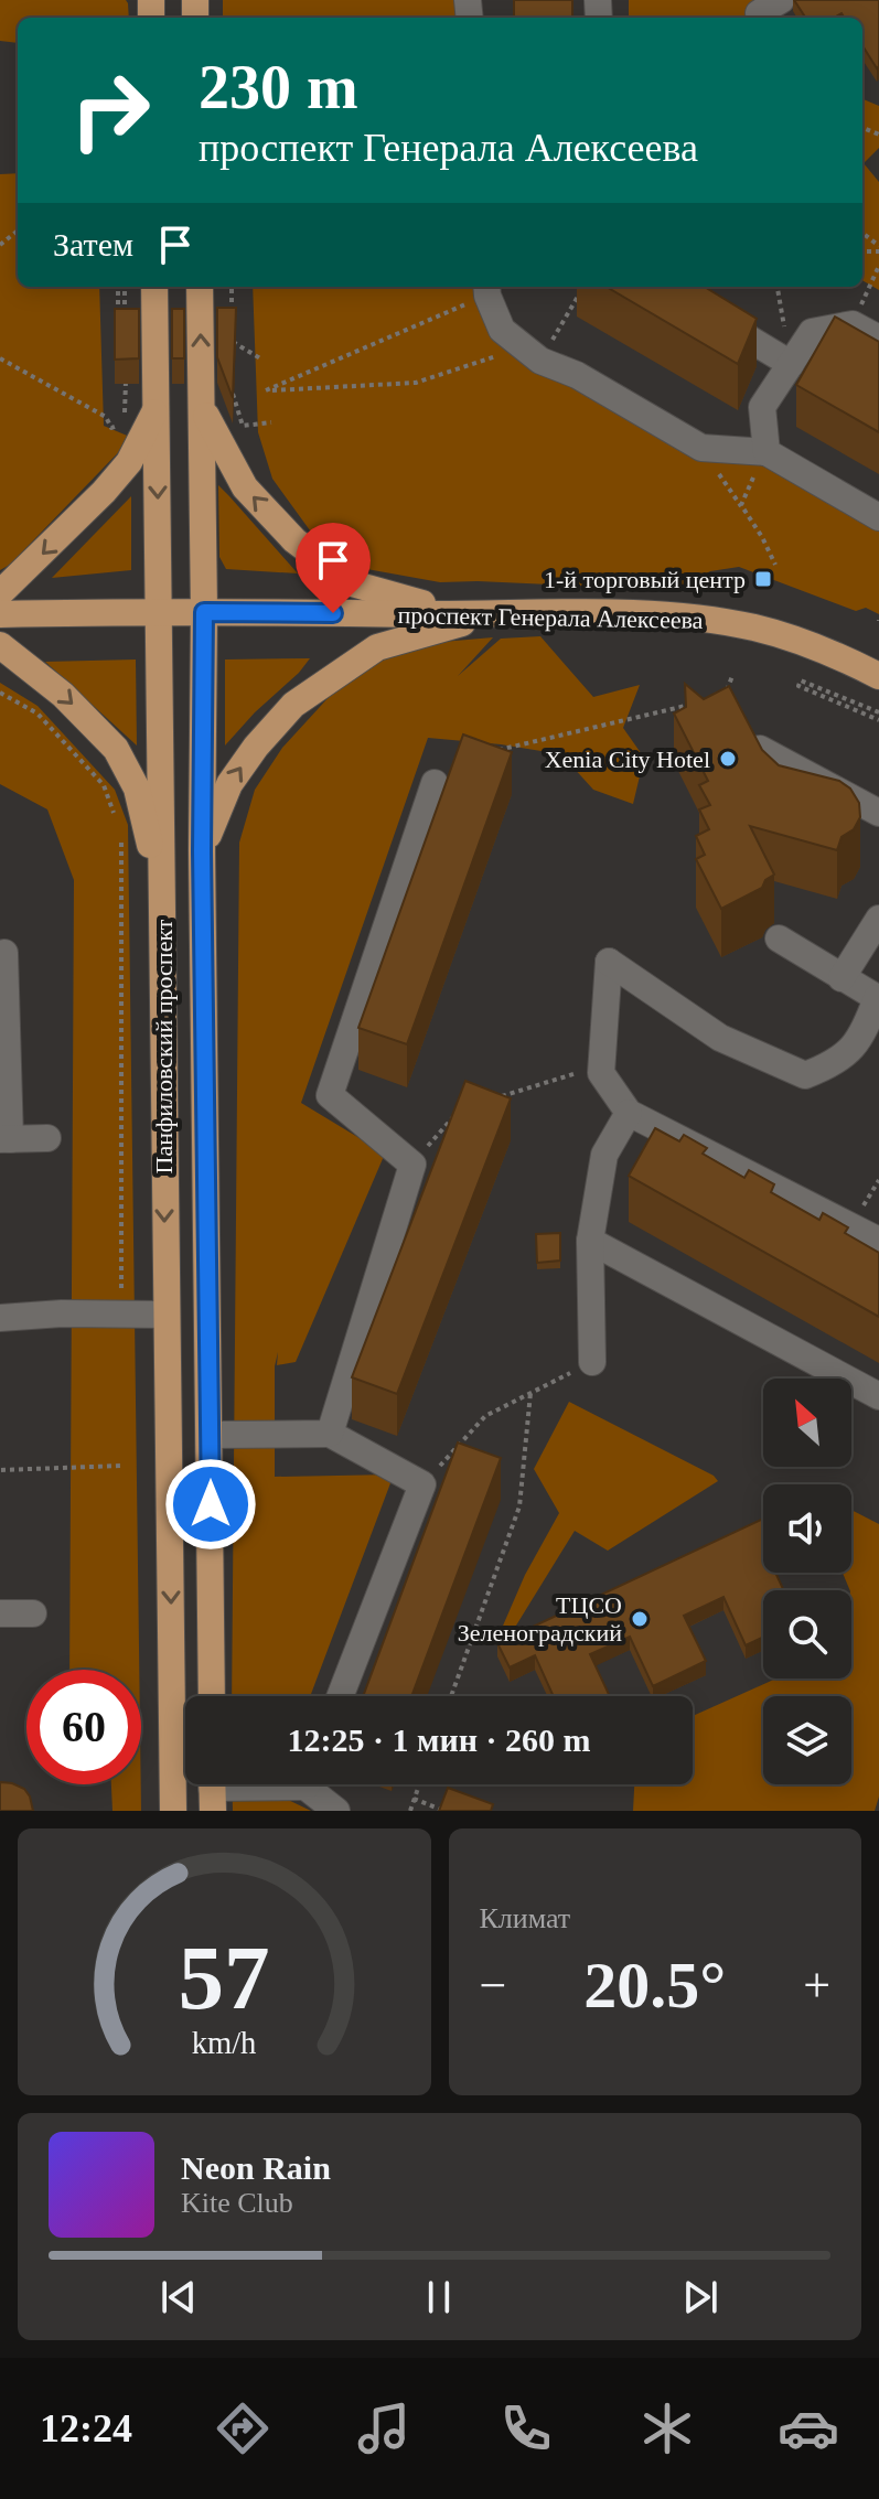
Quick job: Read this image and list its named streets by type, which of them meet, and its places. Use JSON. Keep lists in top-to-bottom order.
{
  "streets": {
    "main road": ["проспект Генерала Алексеева", "Панфиловский проспект"]
  },
  "crossings": [
    ["проспект Генерала Алексеева", "Панфиловский проспект"]
  ],
  "places": {
    "transit": ["1-й торговый центр"],
    "other": ["Xenia City Hotel", "ТЦСО Зеленоградский"]
  },
  "north": "top left",
  "page": {
    "turn": ["230 m", "проспект Генерала Алексеева"],
    "then": "Затем",
    "limit": "60",
    "trip": "12:25 · 1 мин · 260 m",
    "tile": "Климат",
    "heat": ["−", "20.5°", "+"],
    "song": ["Neon Rain", "Kite Club"],
    "tabs": "12:24",
    "gauge": ["57", "km/h"]
  }
}
